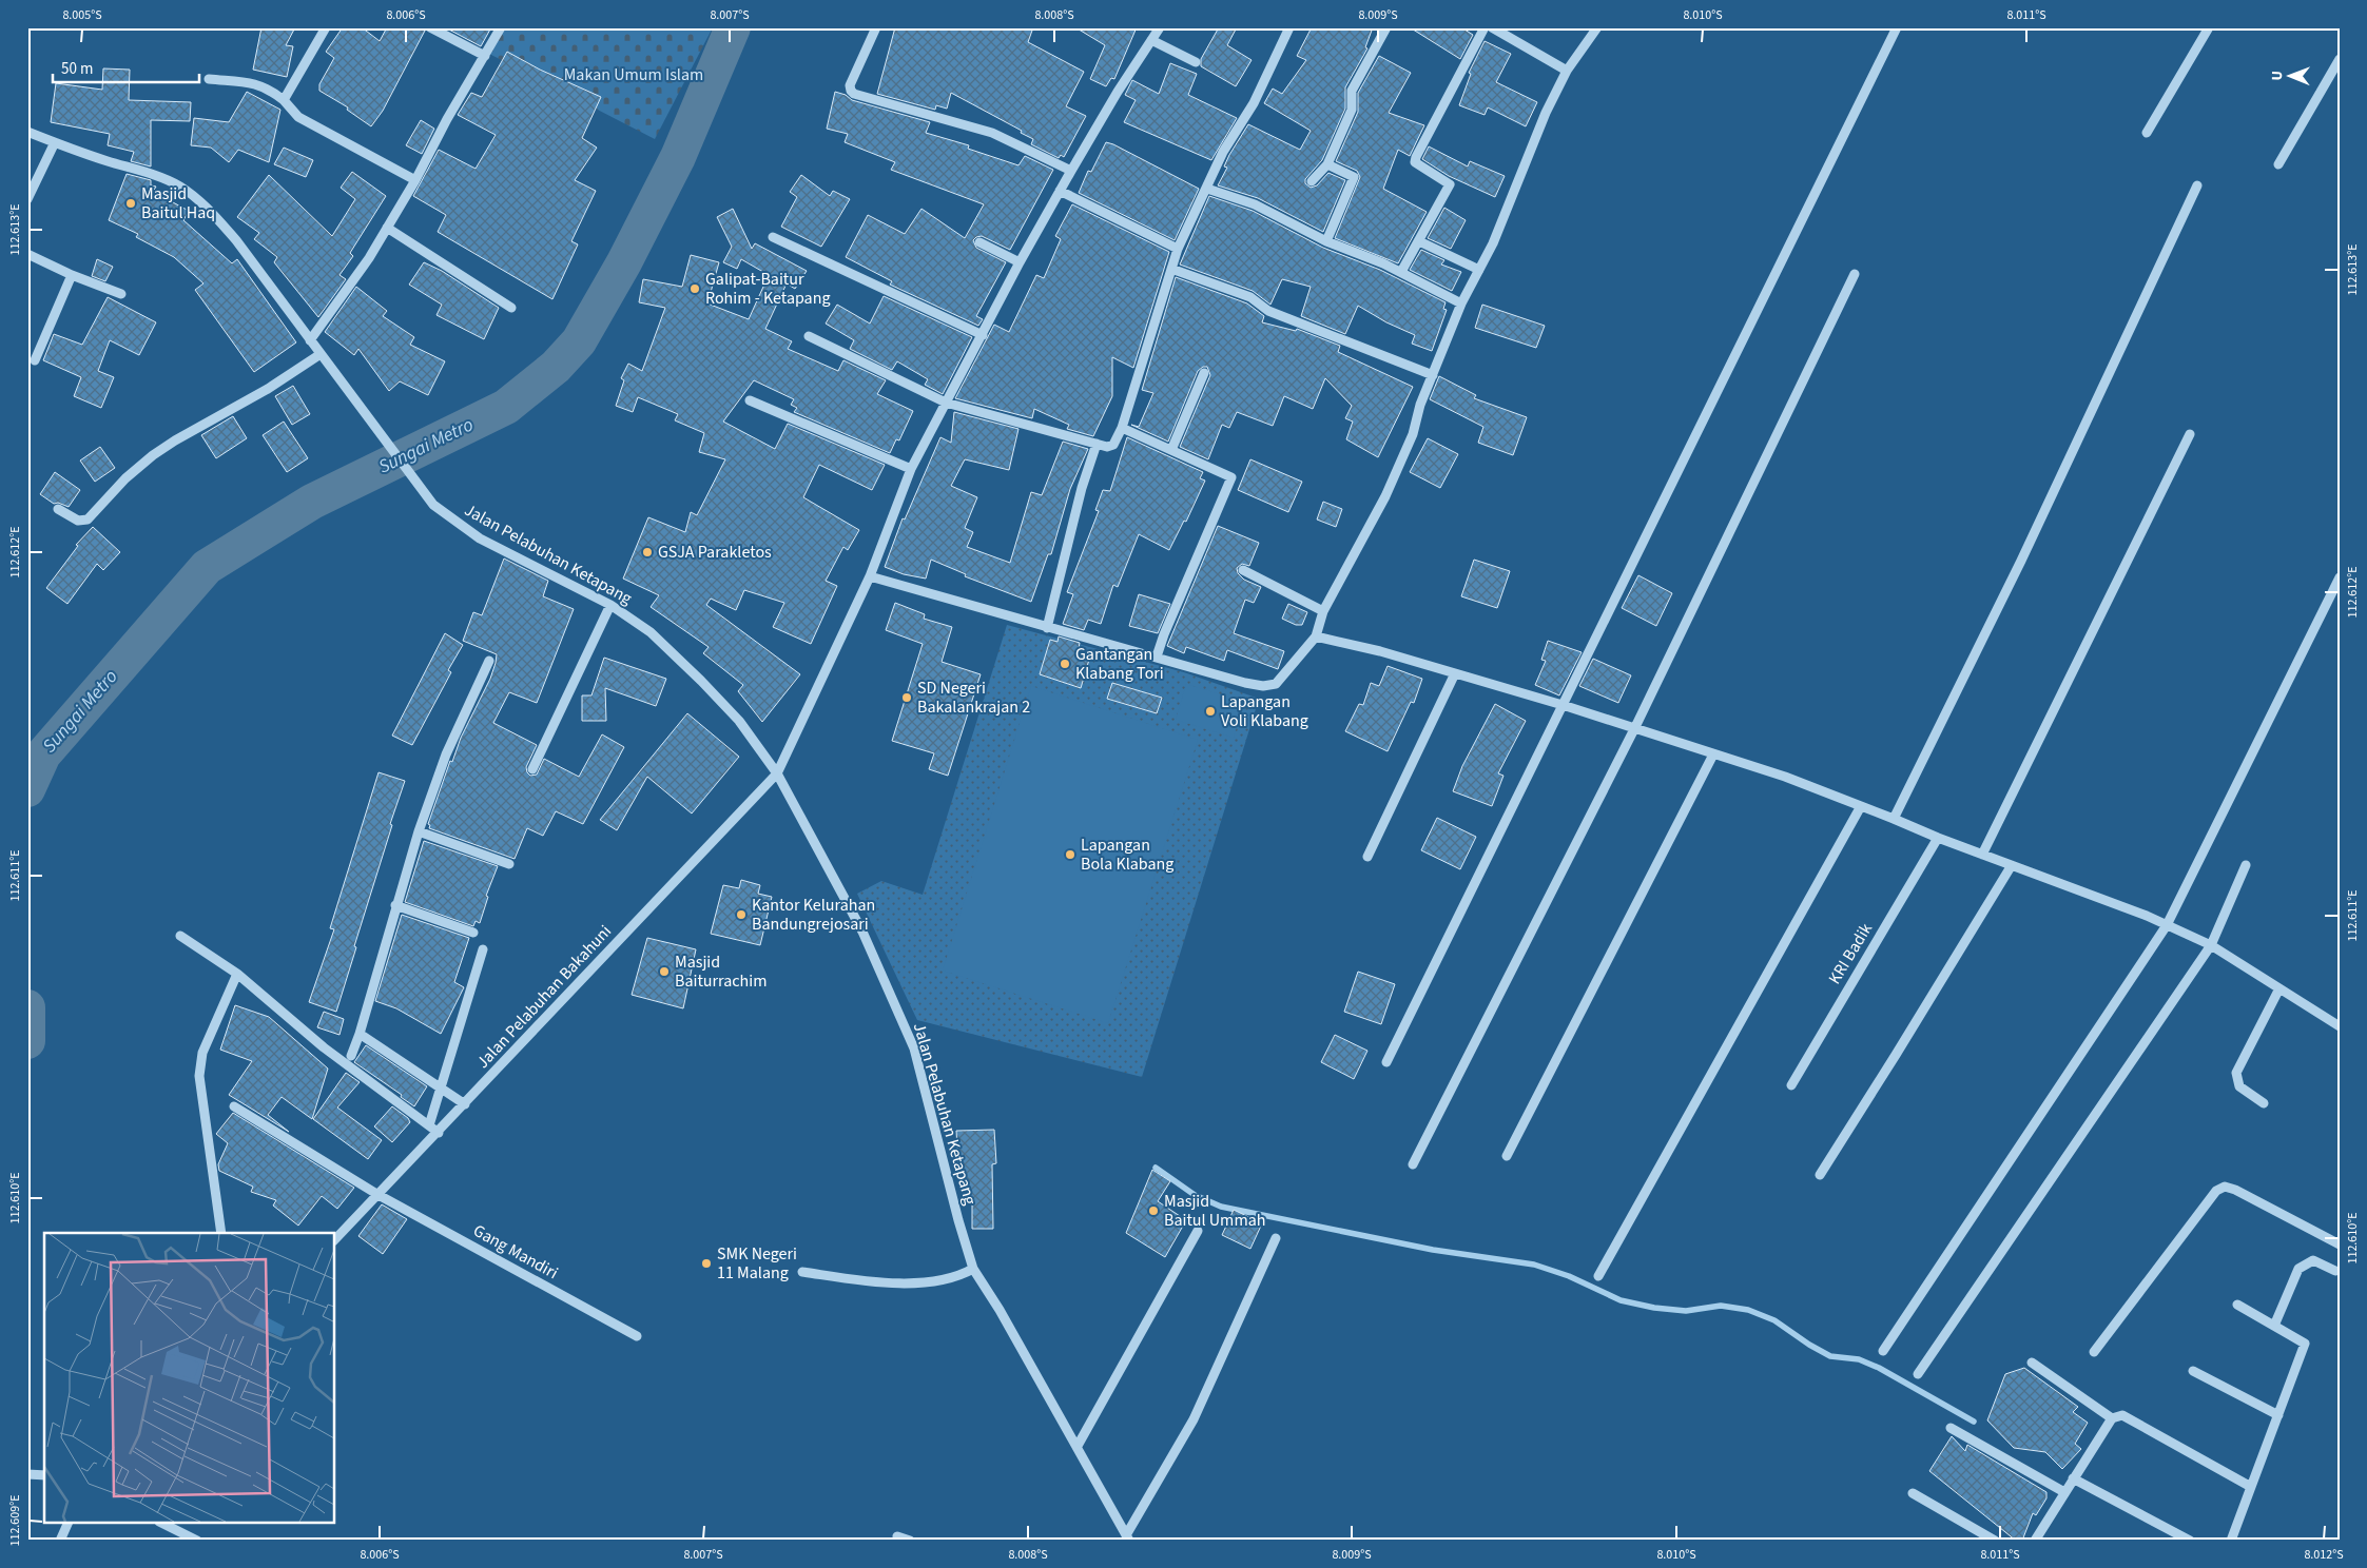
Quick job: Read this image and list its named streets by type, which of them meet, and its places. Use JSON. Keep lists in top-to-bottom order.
{
  "streets": {
    "street": [
      "Jalan Pelabuhan Ketapang",
      "KRI Badik",
      "Jalan Pelabuhan Bakahuni",
      "Gang Mandiri"
    ]
  },
  "crossings": [
    ["Jalan Pelabuhan Ketapang", "Jalan Pelabuhan Bakahuni"],
    ["Jalan Pelabuhan Bakahuni", "Gang Mandiri"]
  ],
  "water": ["Sungai Metro"],
  "parks": ["Makan Umum Islam"],
  "places": [
    "Masjid Baitul Haq",
    "Galipat-Baitur Rohim - Ketapang",
    "GSJA Parakletos",
    "Gantangan Klabang Tori",
    "SD Negeri Bakalankrajan 2",
    "Lapangan Voli Klabang",
    "Lapangan Bola Klabang",
    "Kantor Kelurahan Bandungrejosari",
    "Masjid Baiturrachim",
    "Masjid Baitul Ummah",
    "SMK Negeri 11 Malang"
  ],
  "scale_bar": "50 m",
  "north": "left",
  "coordinates": [
    "8.005°S",
    "8.006°S",
    "8.007°S",
    "8.008°S",
    "8.009°S",
    "8.010°S",
    "8.011°S",
    "112.613°E",
    "112.612°E",
    "112.611°E",
    "112.610°E",
    "112.609°E",
    "8.012°S"
  ]
}
